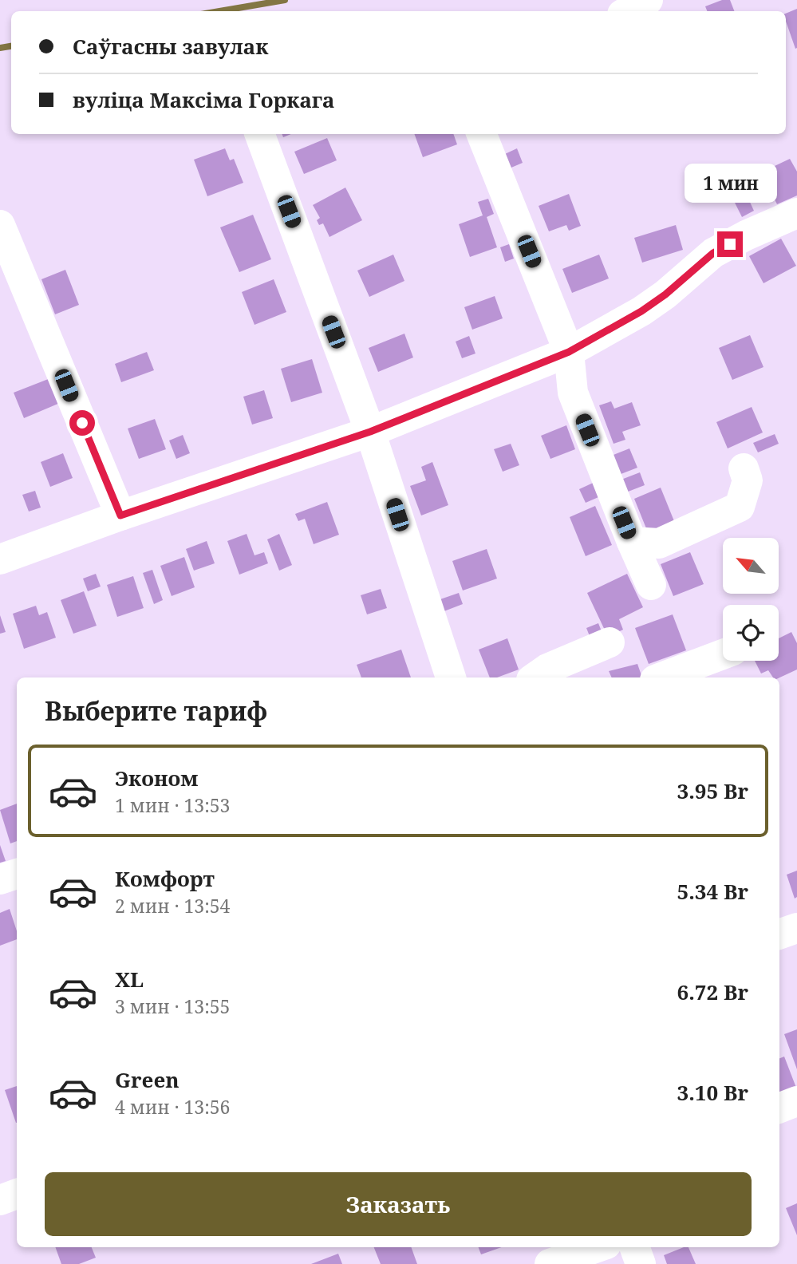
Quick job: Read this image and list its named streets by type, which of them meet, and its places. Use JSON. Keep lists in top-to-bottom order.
{
  "north": "top left",
  "page": {
    "banner": ["Саўгасны завулак", "вуліца Максіма Горкага"],
    "bubble": "1 мин",
    "heading": "Выберите тариф",
    "list": [
      {
        "name": "Эконом",
        "note": "1 мин · 13:53",
        "value": "3.95 Br"
      },
      {
        "name": "Комфорт",
        "note": "2 мин · 13:54",
        "value": "5.34 Br"
      },
      {
        "name": "XL",
        "note": "3 мин · 13:55",
        "value": "6.72 Br"
      },
      {
        "name": "Green",
        "note": "4 мин · 13:56",
        "value": "3.10 Br"
      }
    ],
    "buttons": "Заказать"
  }
}
